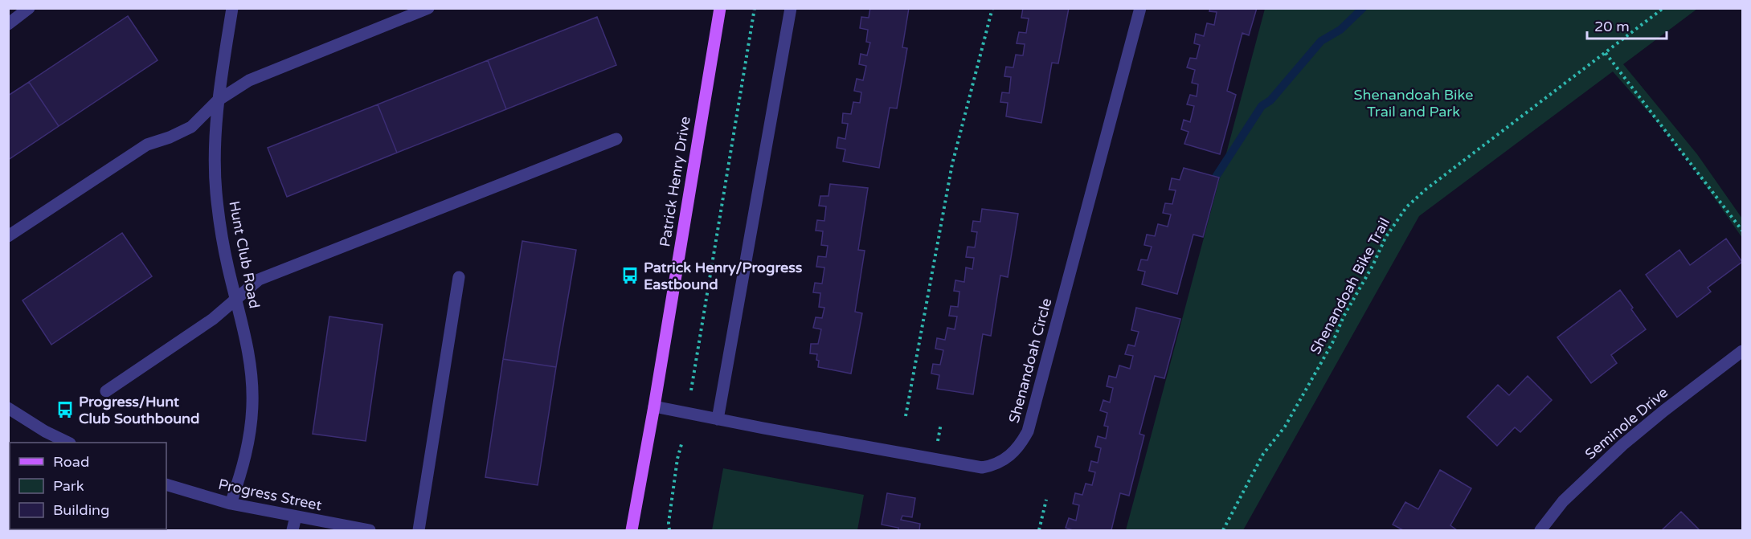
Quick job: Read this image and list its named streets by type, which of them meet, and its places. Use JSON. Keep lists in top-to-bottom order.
{
  "streets": {
    "main road": ["Patrick Henry Drive"],
    "street": [
      "Hunt Club Road",
      "Shenandoah Circle",
      "Seminole Drive",
      "Progress Street"
    ],
    "path": ["Shenandoah Bike Trail"]
  },
  "crossings": [
    ["Patrick Henry Drive", "Shenandoah Circle"],
    ["Hunt Club Road", "Progress Street"]
  ],
  "parks": ["Shenandoah Bike Trail and Park"],
  "places": {
    "bus stop": ["Patrick Henry/Progress Eastbound", "Progress/Hunt Club Southbound"]
  },
  "legend": ["Road", "Park", "Building"],
  "scale_bar": "20 m"
}
